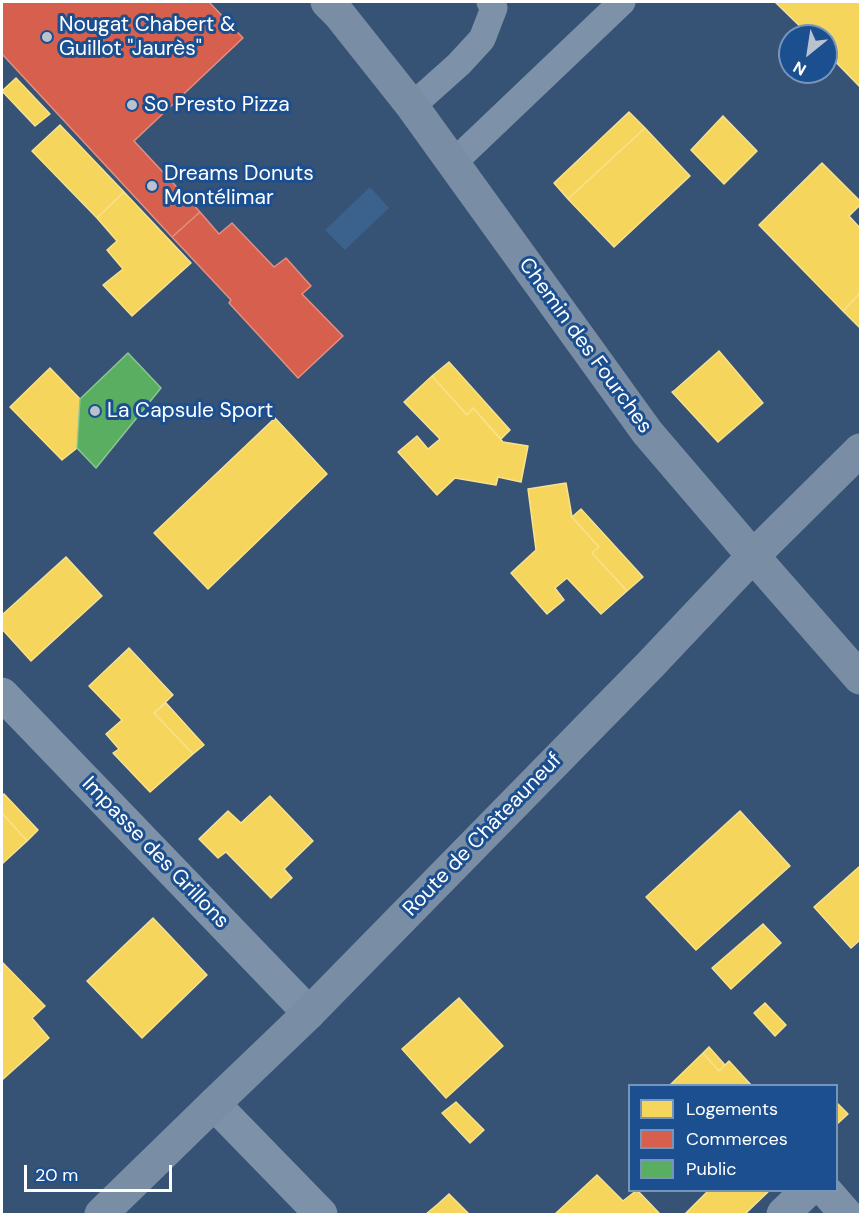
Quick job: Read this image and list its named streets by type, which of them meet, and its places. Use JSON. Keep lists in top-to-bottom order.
{
  "streets": {
    "main road": ["Chemin des Fourches", "Route de Châteauneuf"],
    "street": ["Impasse des Grillons"]
  },
  "crossings": [
    ["Chemin des Fourches", "Route de Châteauneuf"],
    ["Route de Châteauneuf", "Impasse des Grillons"]
  ],
  "places": [
    "Nougat Chabert & Guillot \"Jaurès\"",
    "So Presto Pizza",
    "Dreams Donuts Montélimar",
    "La Capsule Sport"
  ],
  "legend": ["Logements", "Commerces", "Public"],
  "scale_bar": "20 m",
  "north": "bottom left"
}
